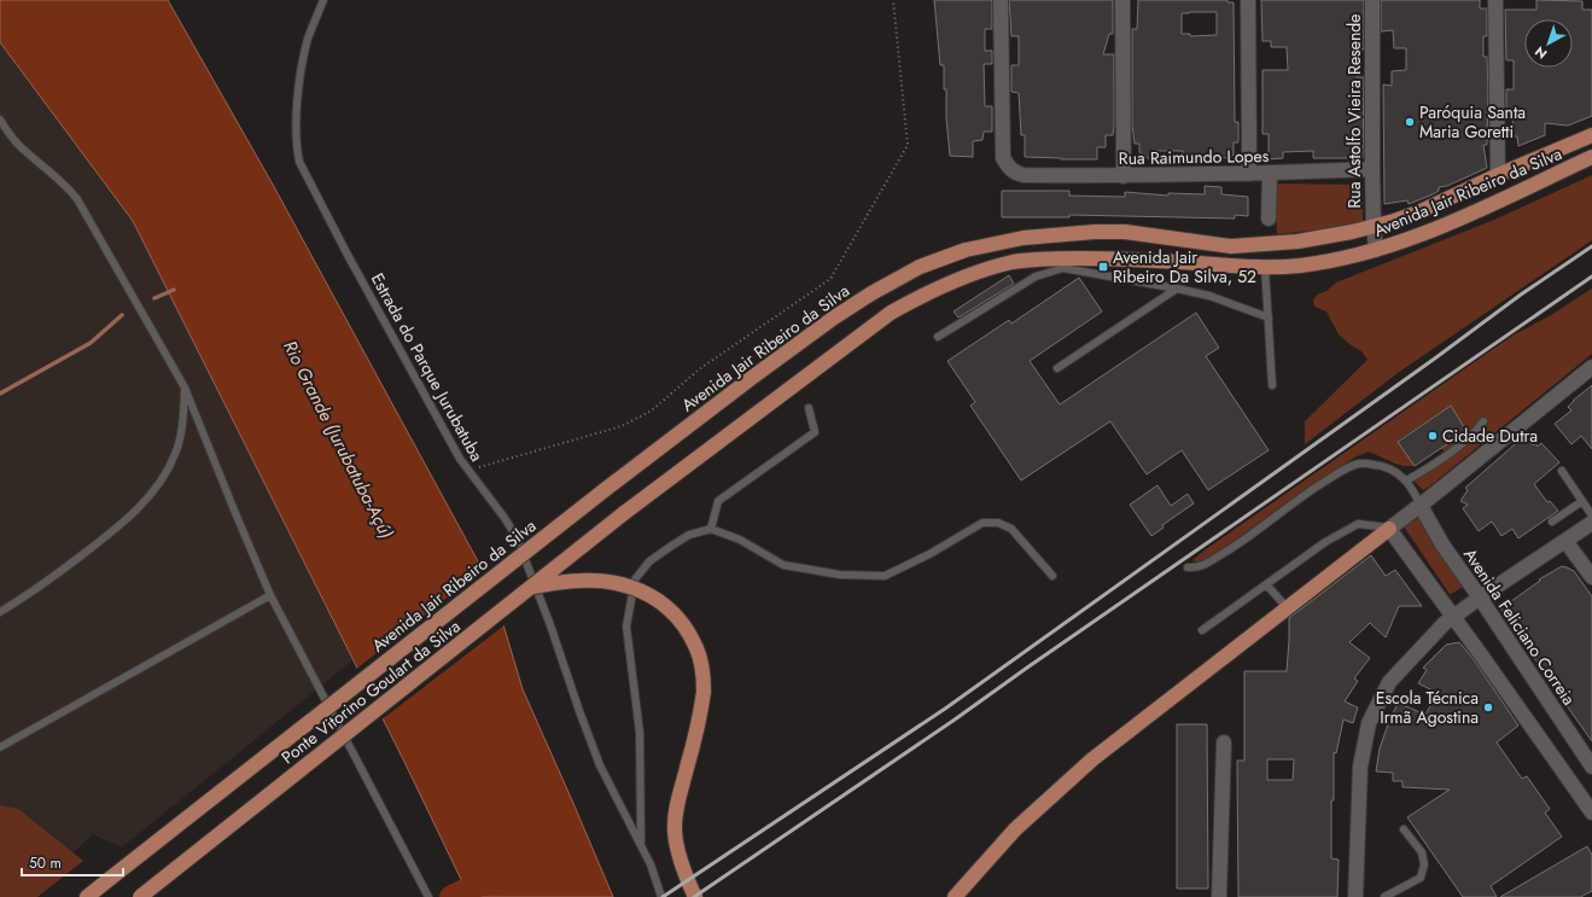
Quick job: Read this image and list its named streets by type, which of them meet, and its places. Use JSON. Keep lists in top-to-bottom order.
{
  "streets": {
    "main road": ["Avenida Jair Ribeiro da Silva", "Ponte Vitorino Goulart da Silva"],
    "street": ["Rua Astolfo Vieira Resende", "Rua Raimundo Lopes", "Avenida Feliciano Correia"],
    "lane": ["Estrada do Parque Jurubatuba"]
  },
  "crossings": [
    ["Rua Astolfo Vieira Resende", "Rua Raimundo Lopes"],
    ["Rua Astolfo Vieira Resende", "Avenida Jair Ribeiro da Silva"],
    ["Avenida Jair Ribeiro da Silva", "Ponte Vitorino Goulart da Silva"]
  ],
  "water": ["Rio Grande (Jurubatuba-Açú)"],
  "places": {
    "other": ["Paróquia Santa Maria Goretti", "Cidade Dutra", "Escola Técnica Irmã Agostina"],
    "transit": ["Avenida Jair Ribeiro Da Silva, 52"]
  },
  "scale_bar": "50 m",
  "north": "bottom left"
}
